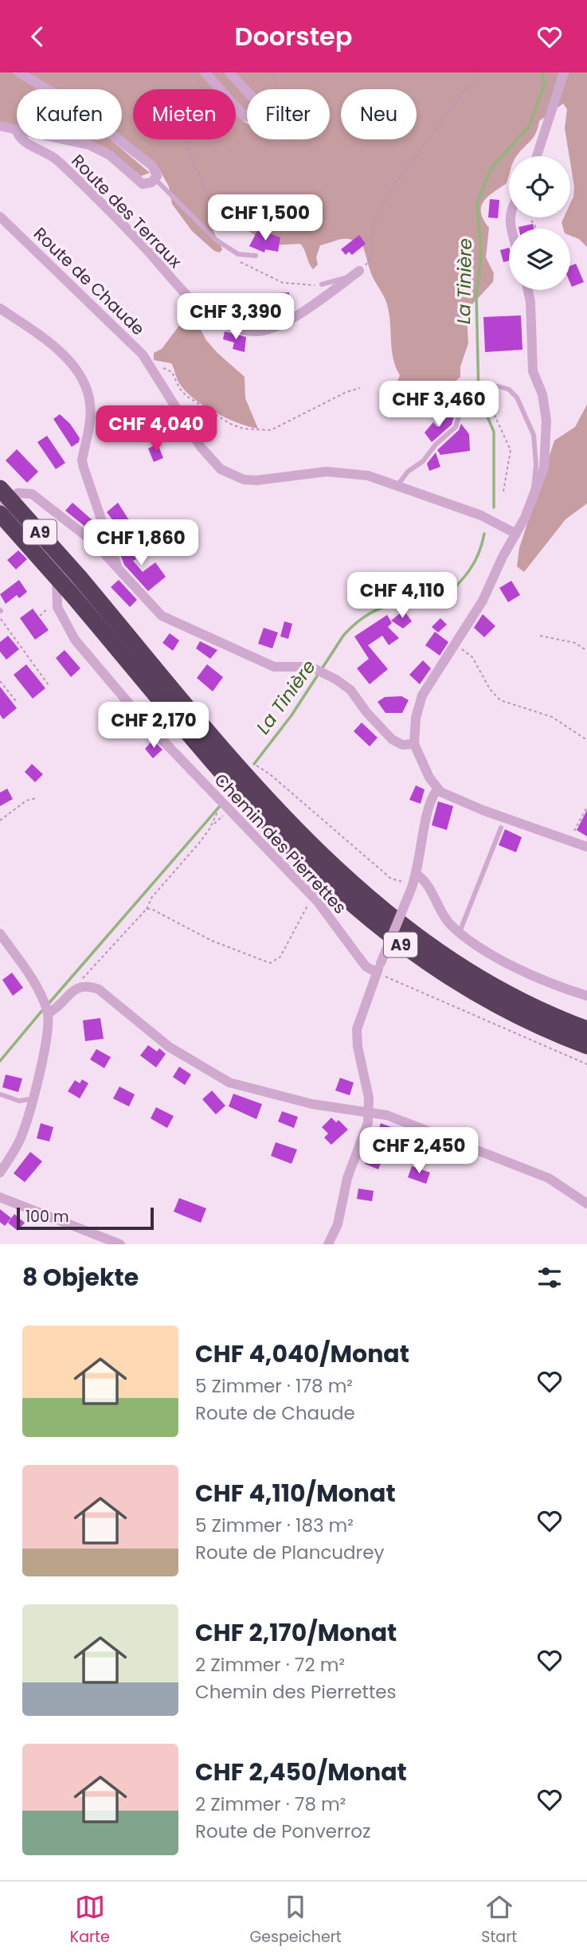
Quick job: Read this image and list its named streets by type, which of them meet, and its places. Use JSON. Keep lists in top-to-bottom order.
{
  "streets": {
    "highway": ["A9"],
    "street": ["Route des Terraux", "Route de Chaude", "Chemin des Pierrettes"]
  },
  "crossings": [
    ["A9", "Chemin des Pierrettes"]
  ],
  "water": ["La Tinière"],
  "scale_bar": "100 m",
  "page": {
    "header": "Doorstep",
    "chip": [
      "Kaufen",
      "Mieten",
      "Filter",
      "Neu"
    ],
    "price": [
      "CHF 1,500",
      "CHF 3,390",
      "CHF 3,460",
      "CHF 4,040",
      "CHF 1,860",
      "CHF 4,110",
      "CHF 2,170",
      "CHF 2,450"
    ],
    "scale": "100 m",
    "heading": "8 Objekte",
    "list": [
      {
        "name": "CHF 4,040/Monat",
        "note": "5 Zimmer · 178 m² · Route de Chaude"
      },
      {
        "name": "CHF 4,110/Monat",
        "note": "5 Zimmer · 183 m² · Route de Plancudrey"
      },
      {
        "name": "CHF 2,170/Monat",
        "note": "2 Zimmer · 72 m² · Chemin des Pierrettes"
      },
      {
        "name": "CHF 2,450/Monat",
        "note": "2 Zimmer · 78 m² · Route de Ponverroz"
      }
    ],
    "tabs": ["Karte", "Gespeichert", "Start"]
  }
}
